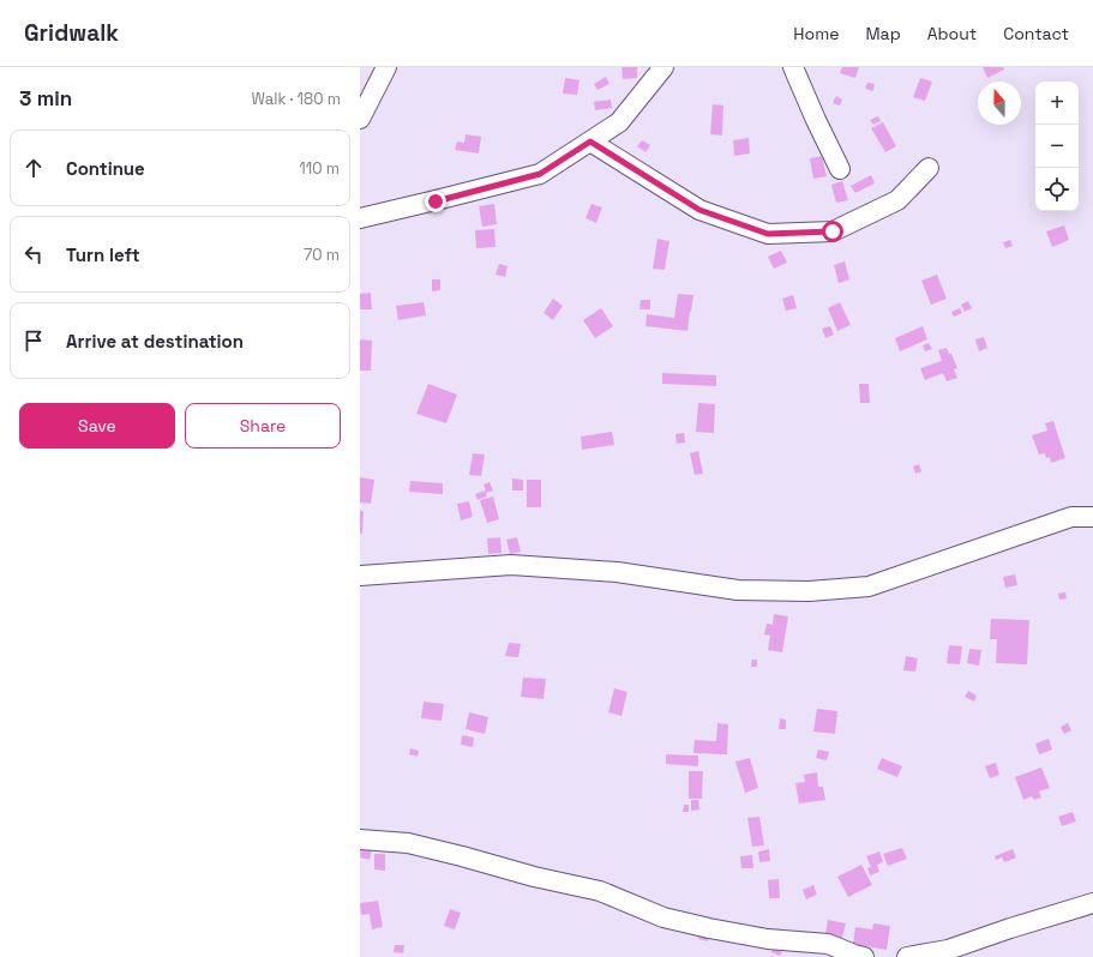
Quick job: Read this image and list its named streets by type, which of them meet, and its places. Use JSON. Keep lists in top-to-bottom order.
{
  "north": "top",
  "page": {
    "header": "Gridwalk",
    "nav": [
      "Home",
      "Map",
      "About",
      "Contact"
    ],
    "heading": ["3 min", "Walk · 180 m"],
    "map_buttons": ["+", "−"],
    "list": [
      ["Continue", "110 m"],
      ["Turn left", "70 m"],
      "Arrive at destination"
    ],
    "buttons": ["Save", "Share"]
  }
}
